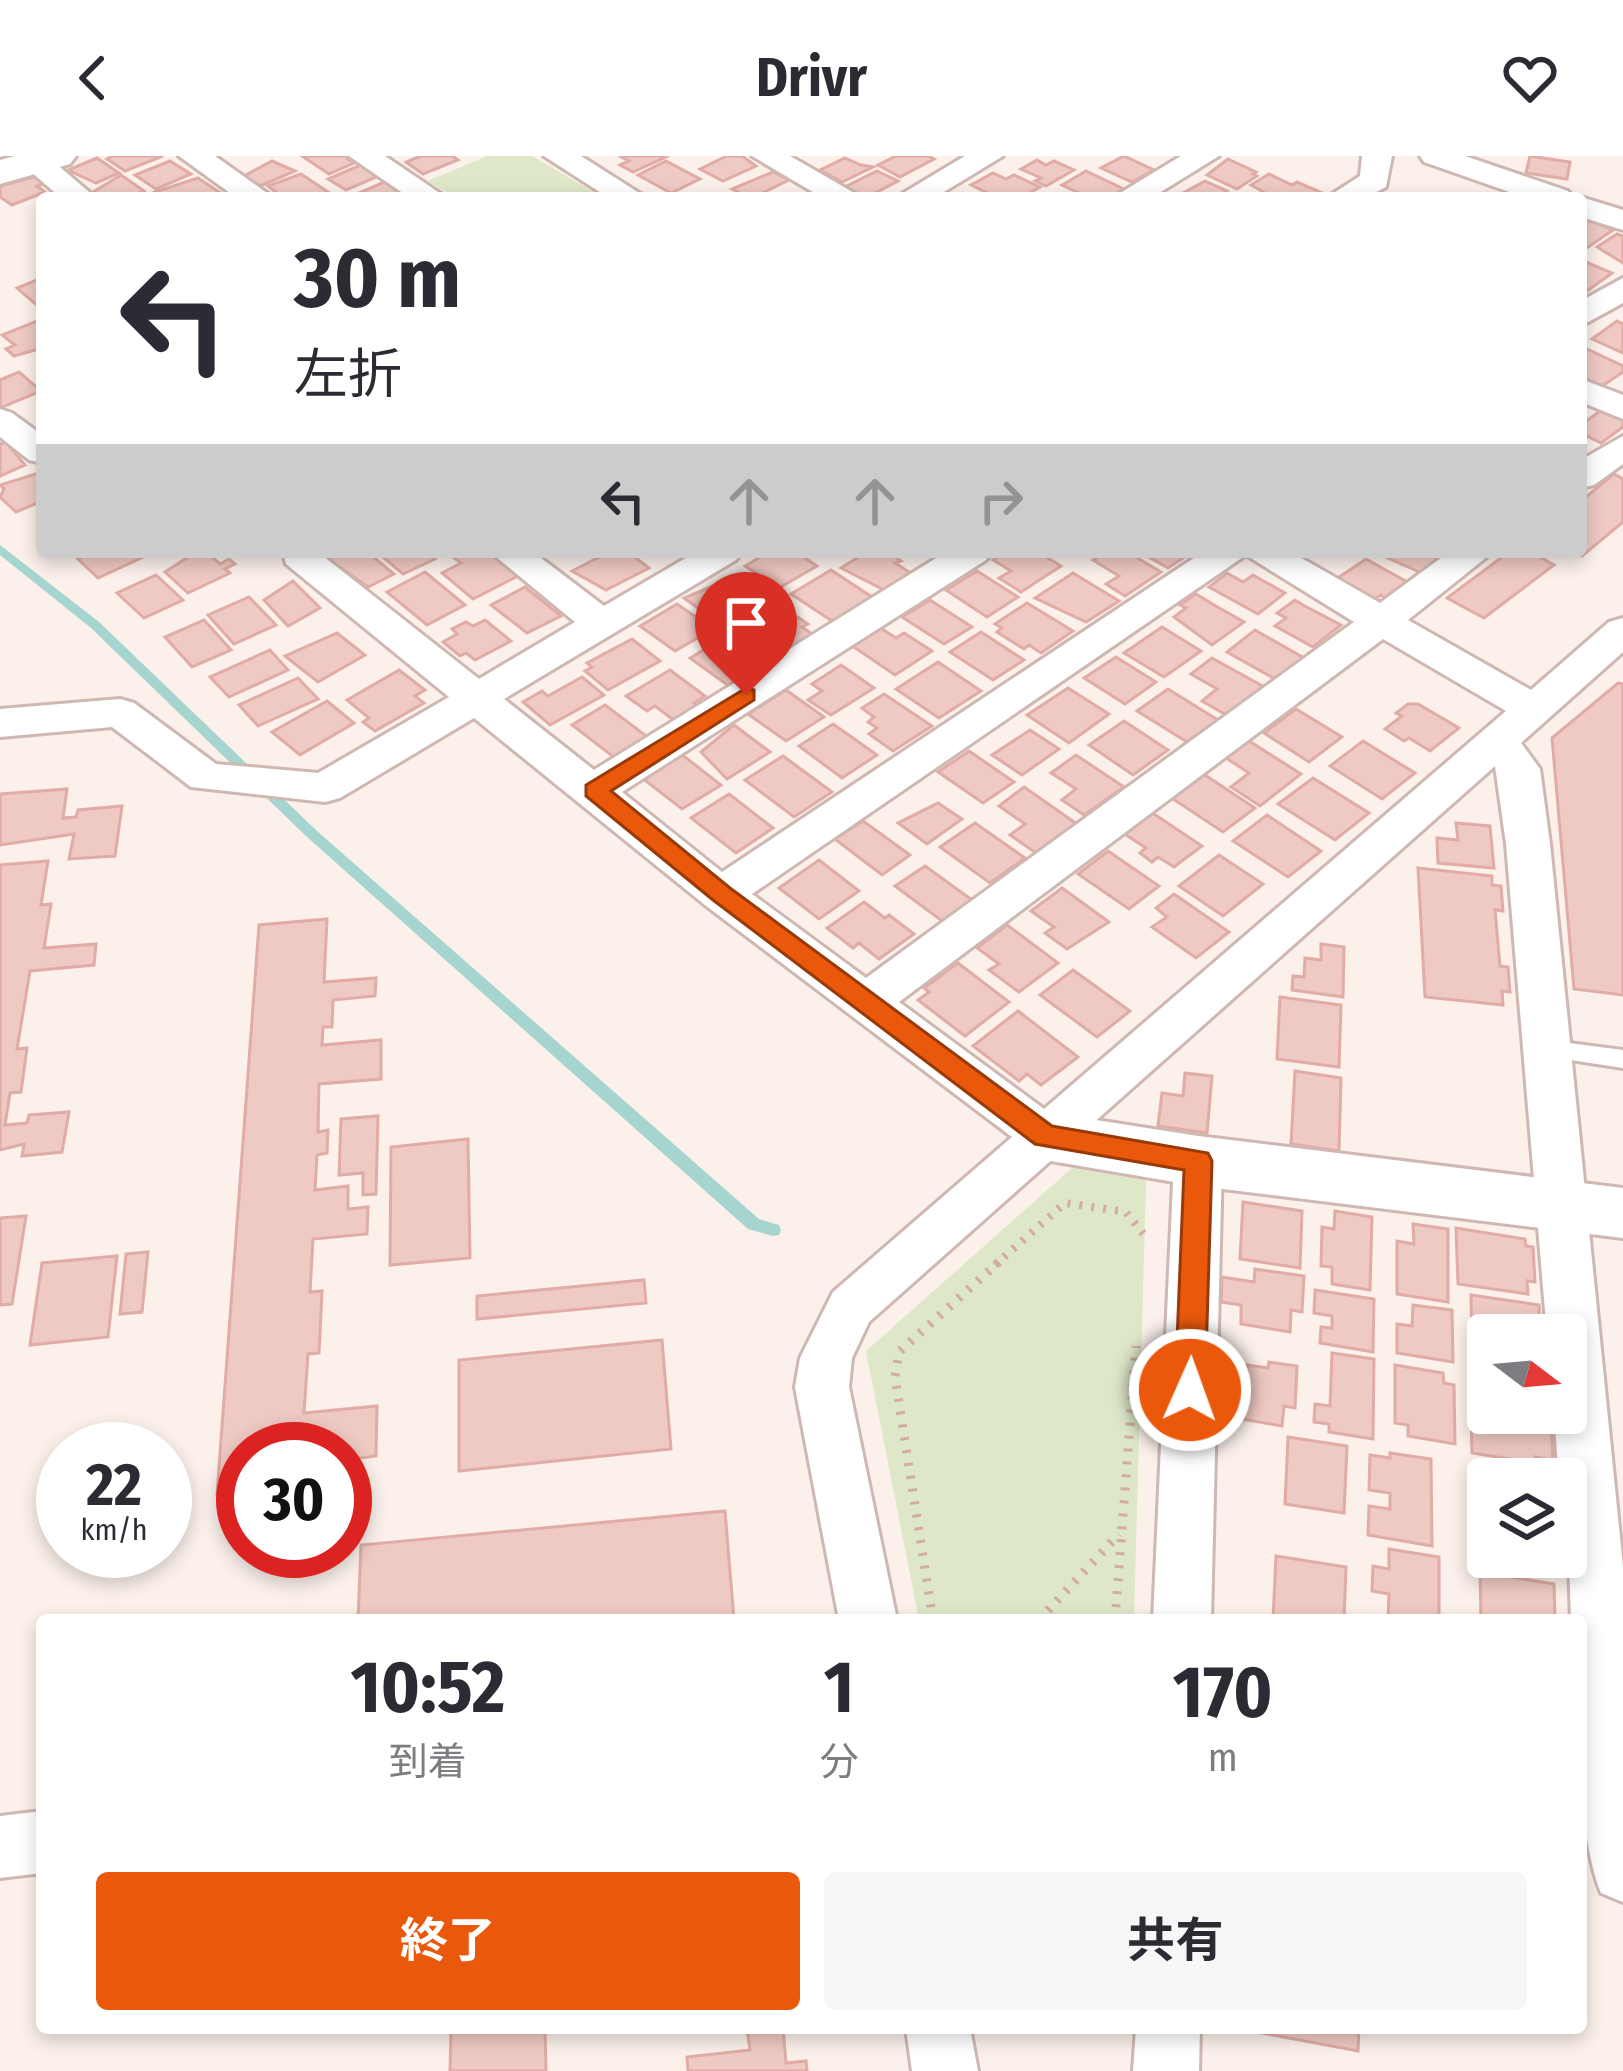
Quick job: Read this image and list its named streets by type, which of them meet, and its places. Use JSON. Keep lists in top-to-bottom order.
{
  "north": "right",
  "page": {
    "header": "Drivr",
    "turn": ["30 m", "左折"],
    "speed": "22 km/h",
    "limit": "30",
    "eta": [
      "10:52",
      "到着",
      "1",
      "分",
      "170",
      "m"
    ],
    "buttons": ["終了", "共有"]
  }
}
